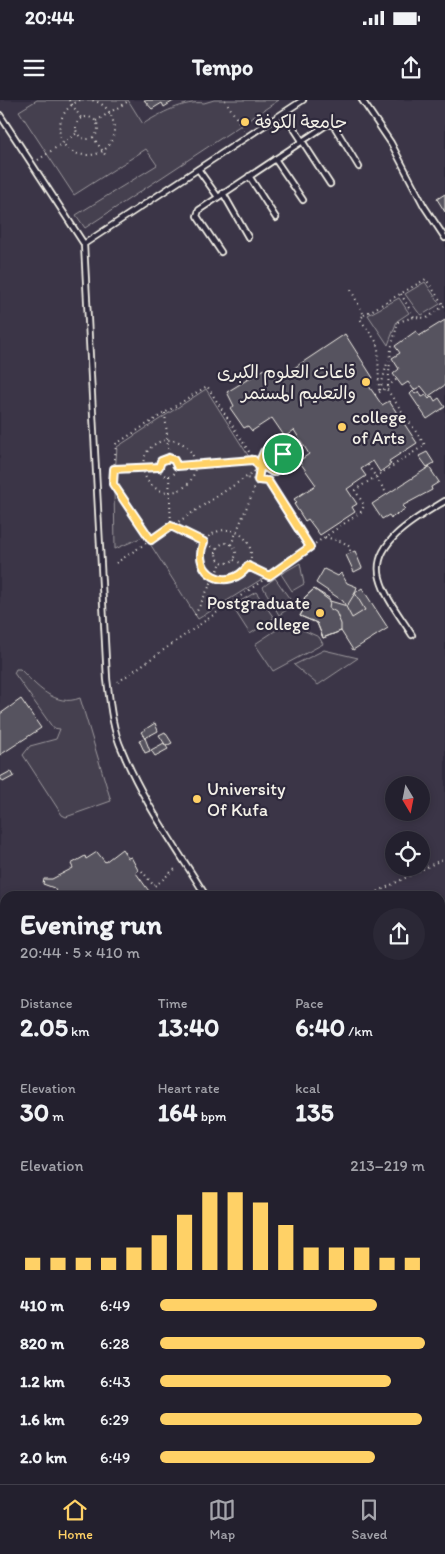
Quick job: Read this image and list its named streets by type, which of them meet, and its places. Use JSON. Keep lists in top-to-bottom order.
{
  "places": [
    "جامعة الكوفة",
    "قاعات العلوم الكبرى والتعليم المستمر",
    "college of Arts",
    "Postgraduate college",
    "University Of Kufa"
  ],
  "north": "bottom",
  "page": {
    "status": "20:44",
    "header": "Tempo",
    "heading": ["Evening run", "20:44 · 5 × 410 m"],
    "stats": [
      ["Distance", "2.05 km"],
      ["Time", "13:40"],
      ["Pace", "6:40 /km"],
      ["Elevation", "30 m"],
      ["Heart rate", "164 bpm"],
      ["kcal", "135"]
    ],
    "chart": ["Elevation", "213–219 m"],
    "list": [
      {
        "name": "410 m",
        "note": "6:49"
      },
      {
        "name": "820 m",
        "note": "6:28"
      },
      {
        "name": "1.2 km",
        "note": "6:43"
      },
      {
        "name": "1.6 km",
        "note": "6:29"
      },
      {
        "name": "2.0 km",
        "note": "6:49"
      }
    ],
    "tabs": ["Home", "Map", "Saved"]
  }
}
